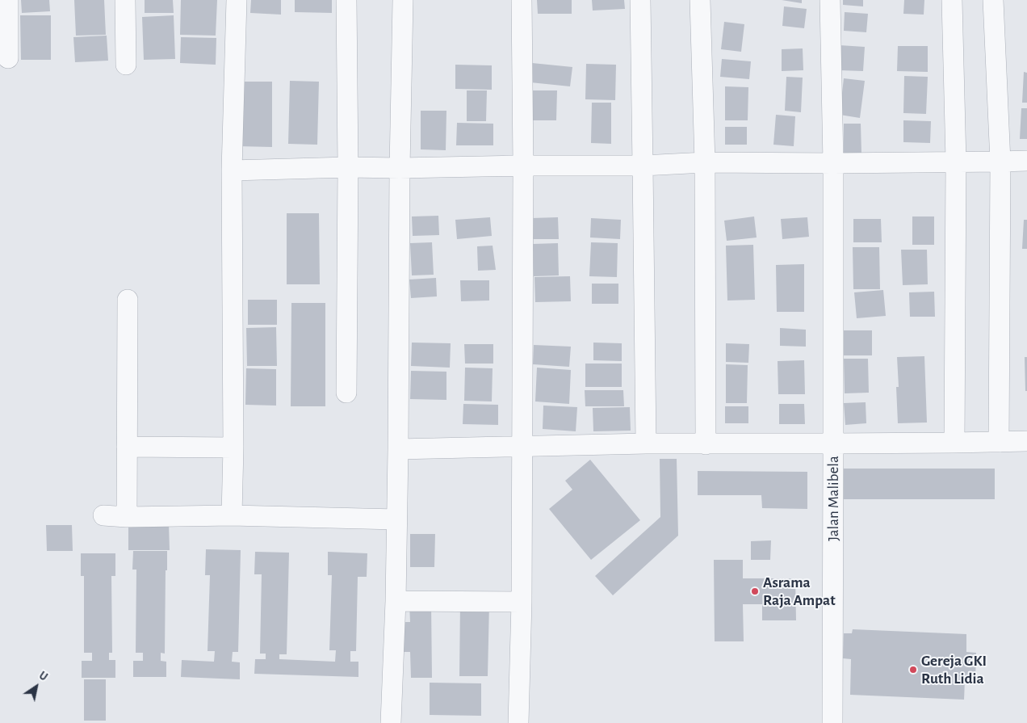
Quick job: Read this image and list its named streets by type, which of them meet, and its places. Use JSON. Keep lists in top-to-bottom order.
{
  "streets": {
    "street": ["Jalan Malibela"]
  },
  "places": ["Asrama Raja Ampat", "Gereja GKI Ruth Lidia"],
  "north": "top right"
}
